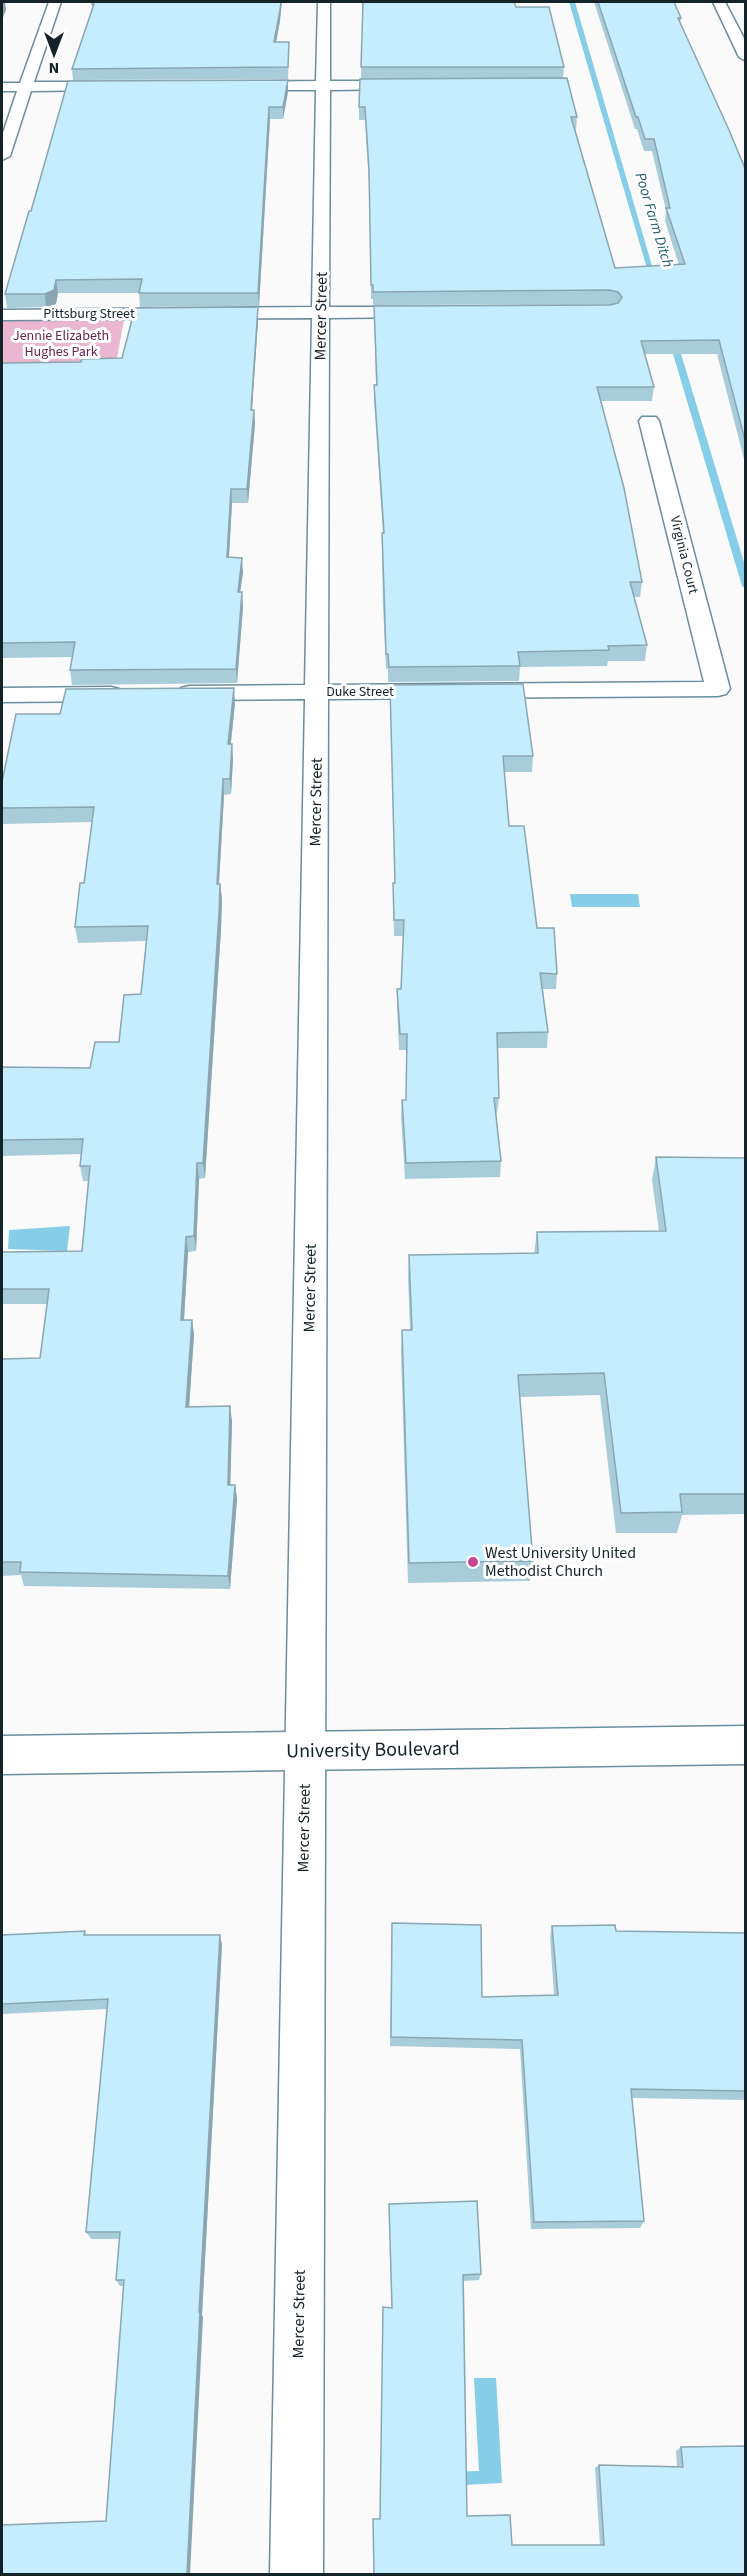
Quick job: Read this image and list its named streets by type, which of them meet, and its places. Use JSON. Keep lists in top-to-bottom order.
{
  "streets": {
    "street": [
      "Pittsburg Street",
      "Mercer Street",
      "Virginia Court",
      "Duke Street",
      "University Boulevard"
    ]
  },
  "crossings": [
    ["Pittsburg Street", "Mercer Street"],
    ["Mercer Street", "Duke Street"],
    ["Mercer Street", "University Boulevard"],
    ["Virginia Court", "Duke Street"]
  ],
  "water": ["Poor Farm Ditch"],
  "parks": ["Jennie Elizabeth Hughes Park"],
  "places": ["West University United Methodist Church"],
  "north": "bottom"
}
